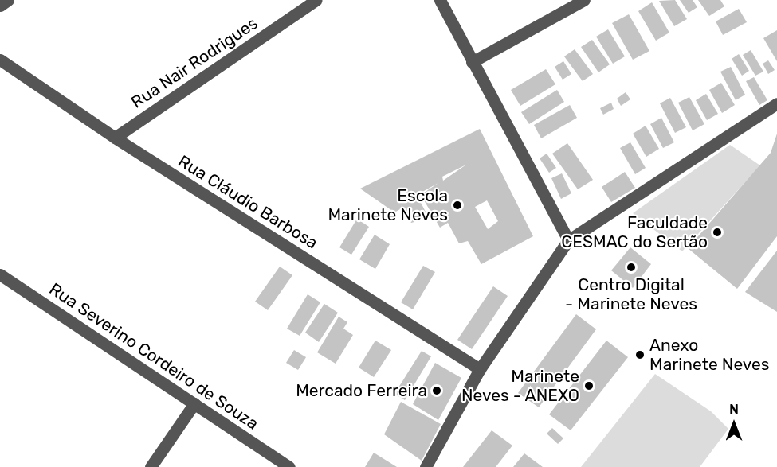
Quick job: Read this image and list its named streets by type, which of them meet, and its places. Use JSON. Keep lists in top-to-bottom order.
{
  "streets": {
    "street": ["Rua Nair Rodrigues", "Rua Cláudio Barbosa", "Rua Severino Cordeiro de Souza"]
  },
  "crossings": [
    ["Rua Nair Rodrigues", "Rua Cláudio Barbosa"]
  ],
  "places": [
    "Escola Marinete Neves",
    "Faculdade CESMAC do Sertão",
    "Centro Digital - Marinete Neves",
    "Anexo Marinete Neves",
    "Marinete Neves - ANEXO",
    "Mercado Ferreira"
  ],
  "north": "top"
}
